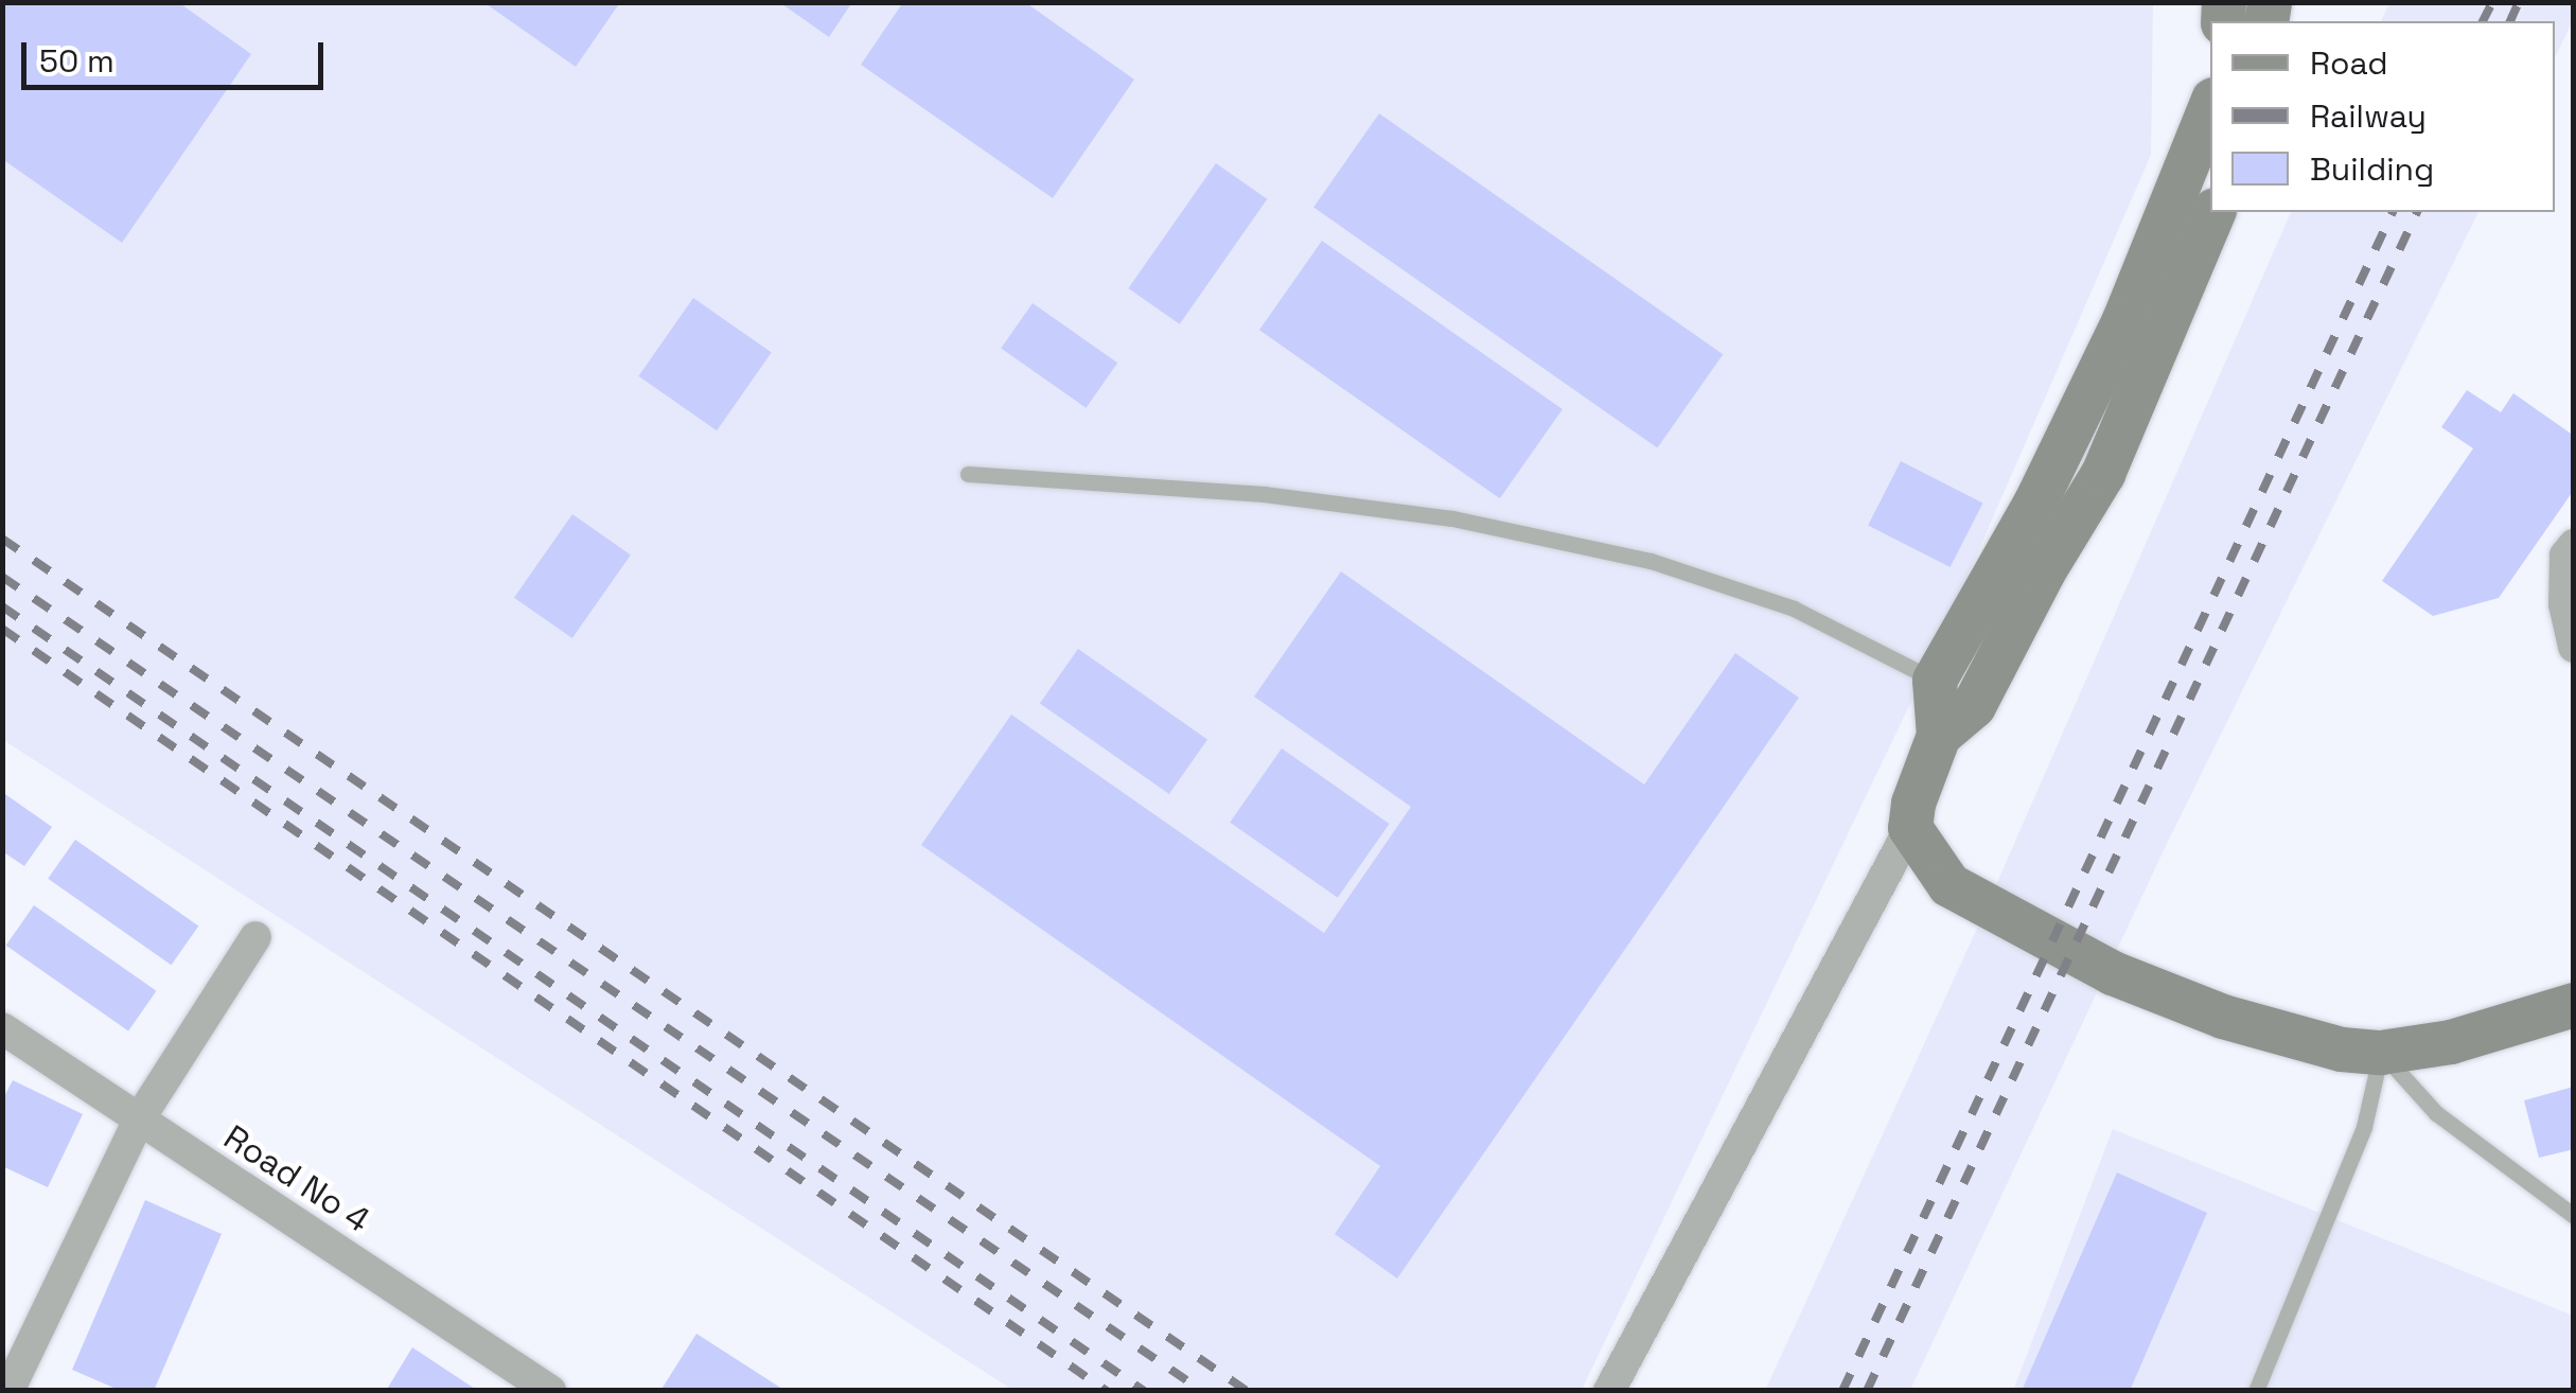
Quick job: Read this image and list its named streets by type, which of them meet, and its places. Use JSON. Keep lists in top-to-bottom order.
{
  "streets": {
    "street": ["Road No 4"]
  },
  "legend": ["Road", "Railway", "Building"],
  "scale_bar": "50 m"
}
